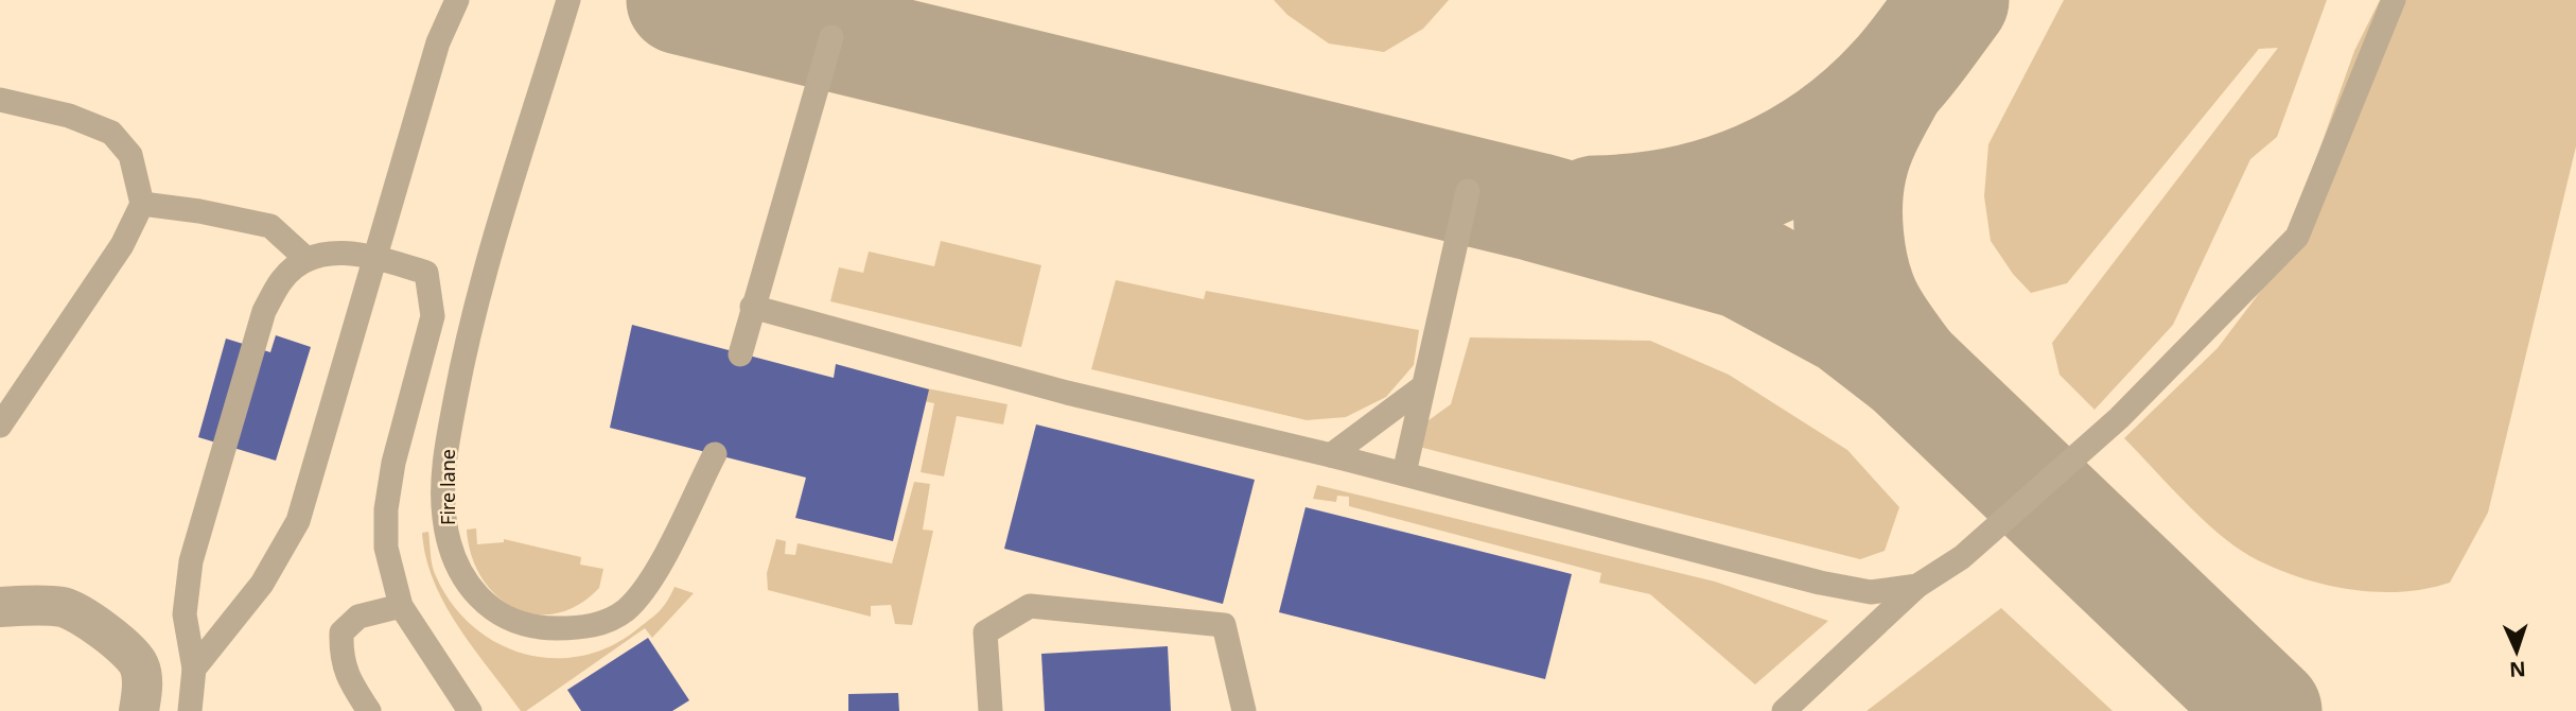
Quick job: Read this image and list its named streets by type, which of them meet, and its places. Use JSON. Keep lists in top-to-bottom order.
{
  "streets": {
    "lane": ["Fire lane"]
  },
  "north": "bottom"
}
